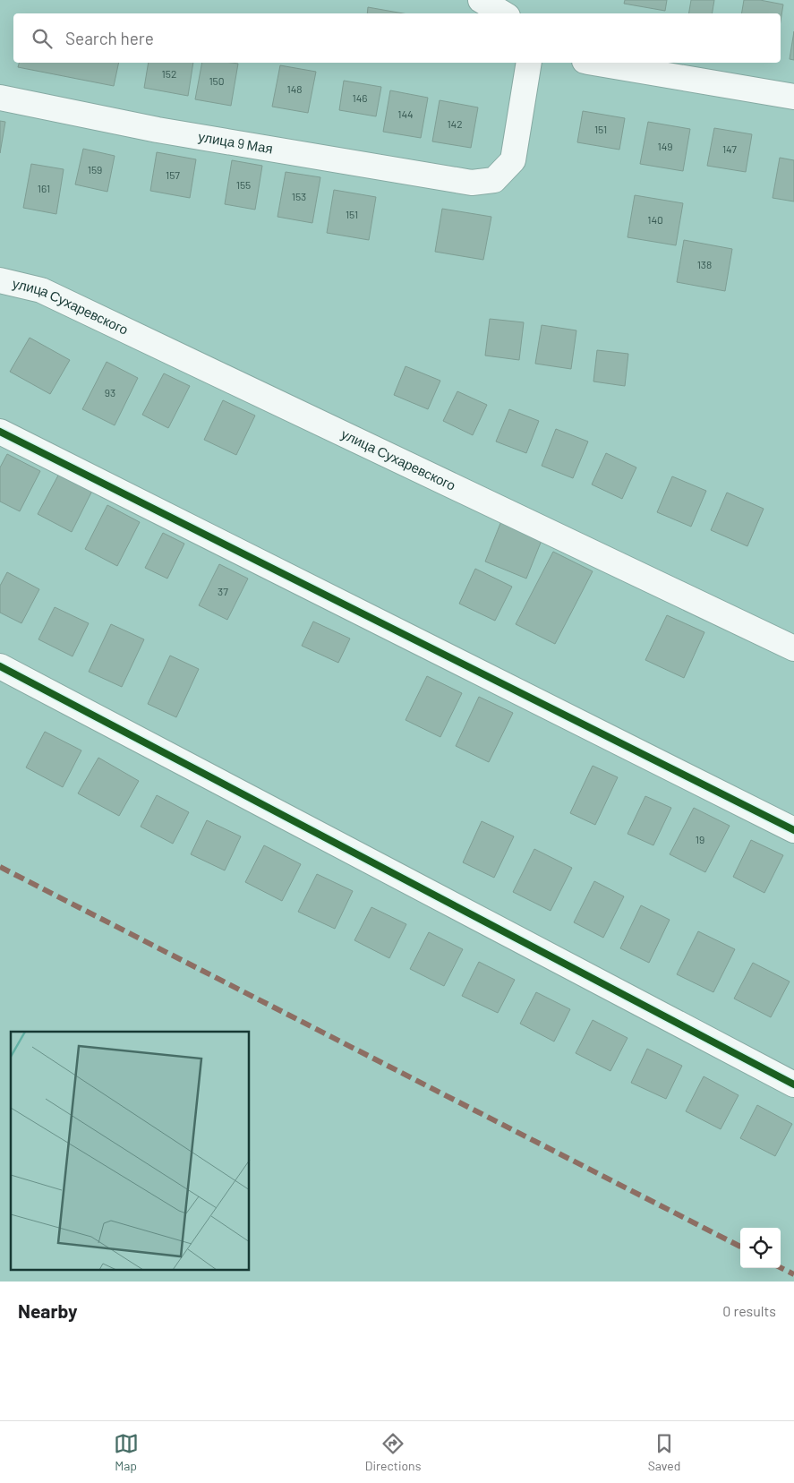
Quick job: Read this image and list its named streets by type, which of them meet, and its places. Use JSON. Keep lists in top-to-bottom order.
{
  "streets": {
    "street": ["улица 9 Мая", "улица Сухаревского"]
  },
  "house_numbers": [
    "152",
    "150",
    "148",
    "146",
    "144",
    "142",
    "151",
    "149",
    "147",
    "159",
    "157",
    "155",
    "161",
    "153",
    "151",
    "140",
    "138",
    "93",
    "37",
    "19"
  ],
  "page": {
    "search": "Search here",
    "heading": ["Nearby", "0 results"],
    "nav": ["Map", "Directions", "Saved"]
  }
}
